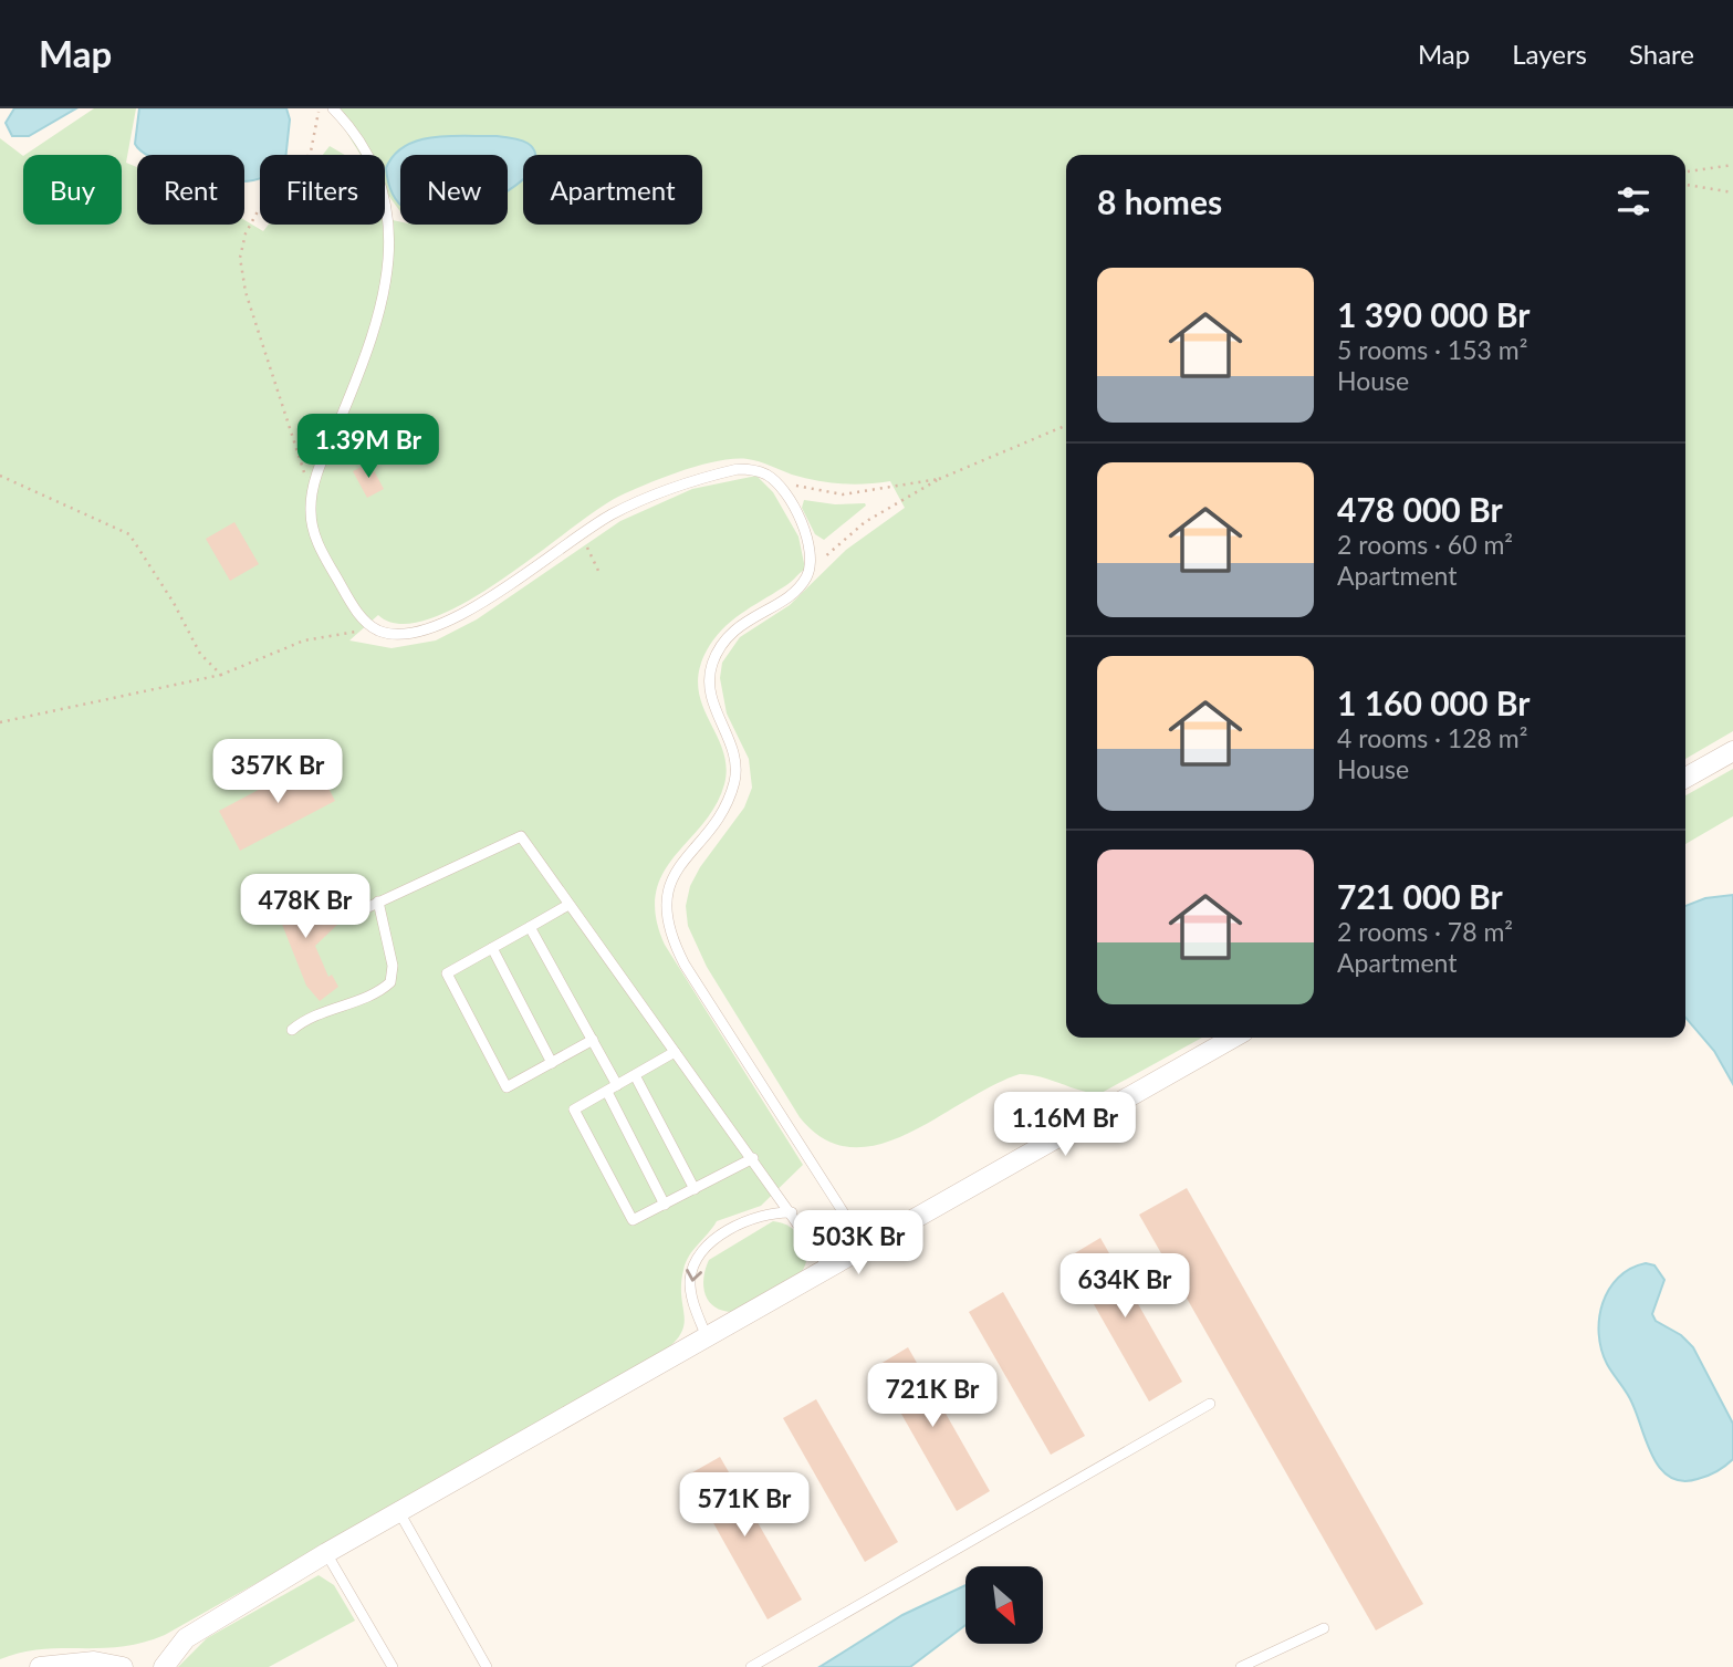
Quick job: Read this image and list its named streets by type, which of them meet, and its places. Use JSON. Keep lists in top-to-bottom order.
{
  "north": "bottom right",
  "page": {
    "header": "Map",
    "nav": ["Map", "Layers", "Share"],
    "chip": [
      "Buy",
      "Rent",
      "Filters",
      "New",
      "Apartment"
    ],
    "heading": "8 homes",
    "list": [
      {
        "name": "1 390 000 Br",
        "note": "5 rooms · 153 m² · House"
      },
      {
        "name": "478 000 Br",
        "note": "2 rooms · 60 m² · Apartment"
      },
      {
        "name": "1 160 000 Br",
        "note": "4 rooms · 128 m² · House"
      },
      {
        "name": "721 000 Br",
        "note": "2 rooms · 78 m² · Apartment"
      }
    ],
    "price": [
      "1.39M Br",
      "357K Br",
      "478K Br",
      "1.16M Br",
      "503K Br",
      "634K Br",
      "721K Br",
      "571K Br"
    ]
  }
}
